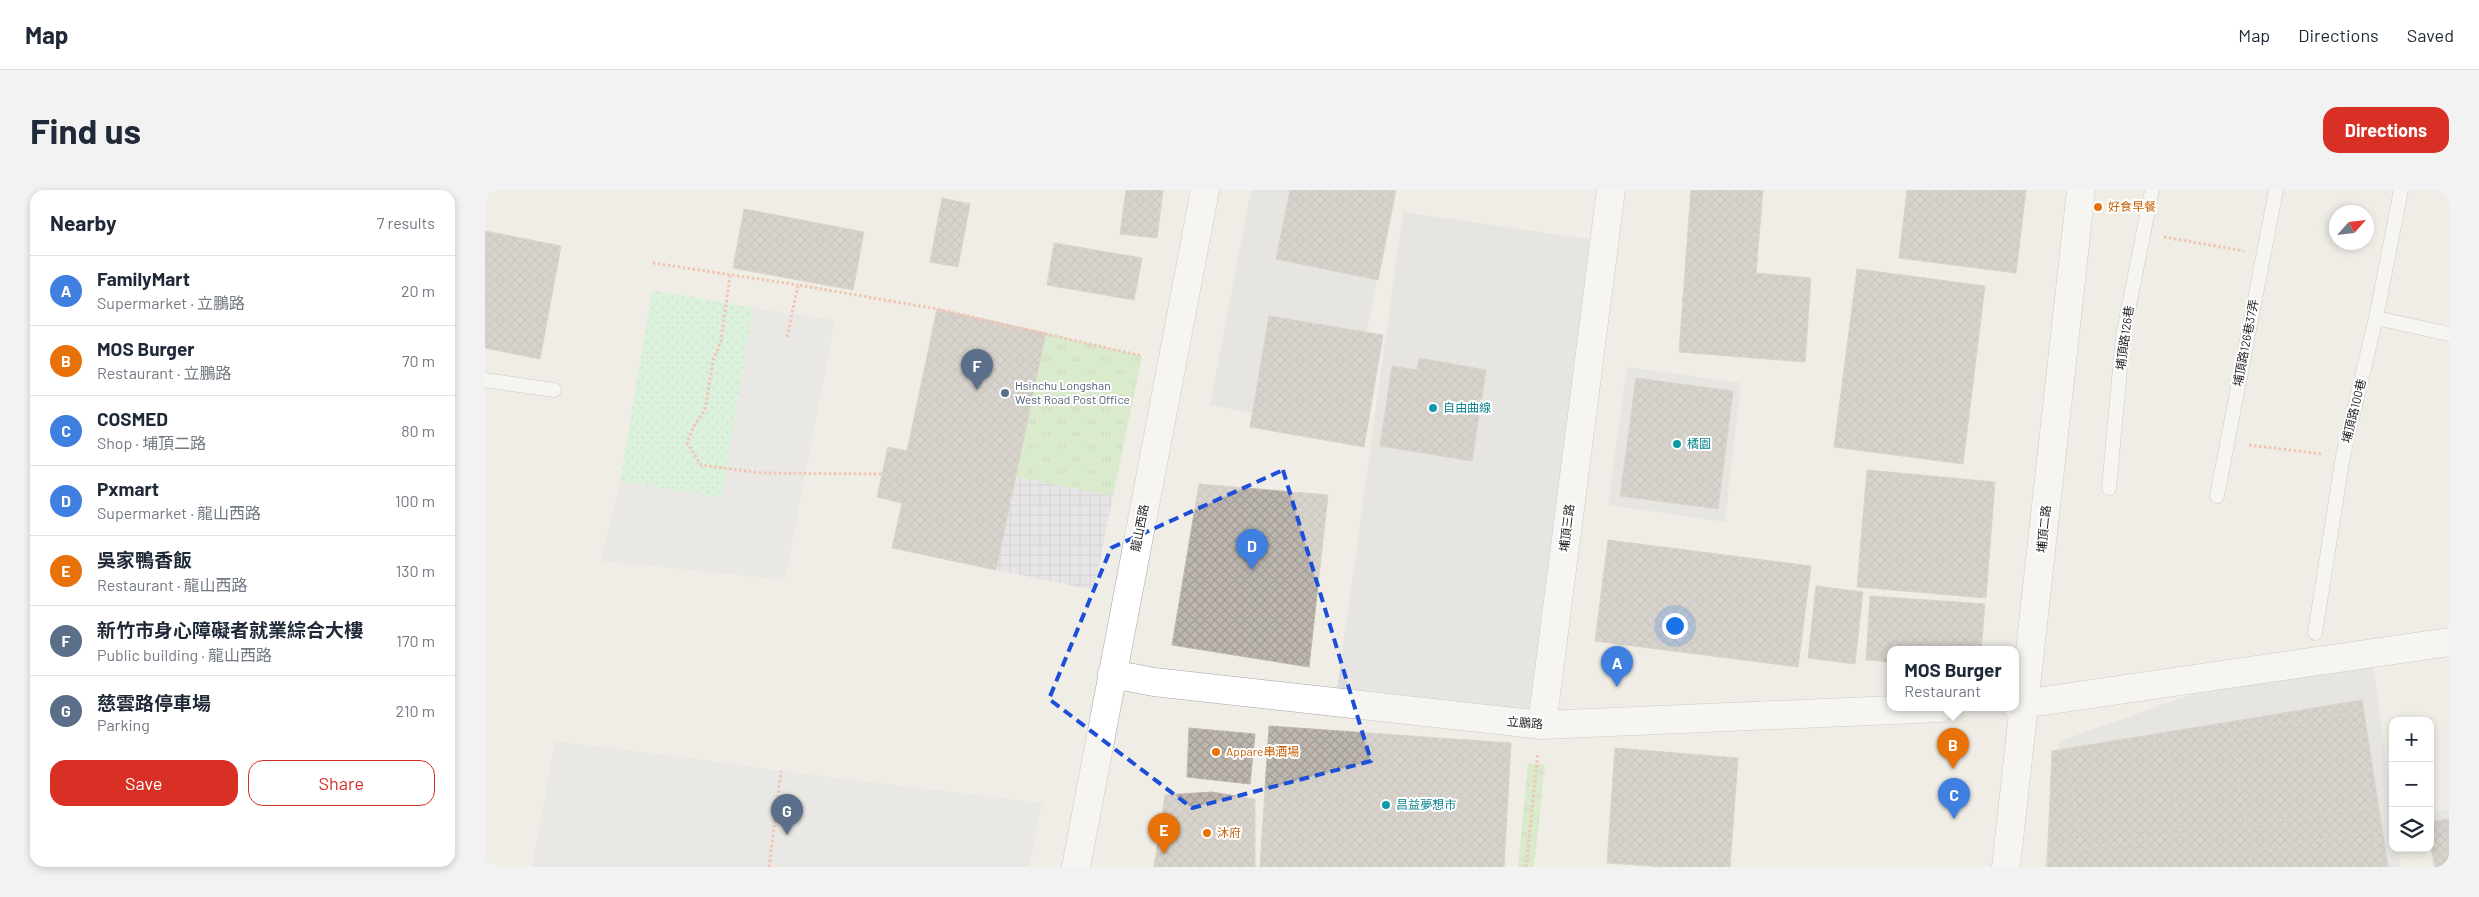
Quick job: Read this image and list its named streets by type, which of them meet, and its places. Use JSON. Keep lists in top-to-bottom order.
{
  "streets": {
    "street": [
      "龍山西路",
      "埔頂三路",
      "埔頂二路",
      "立鵬路"
    ],
    "lane": ["埔頂路126巷", "埔頂路126巷37弄", "埔頂路100巷"]
  },
  "crossings": [
    ["龍山西路", "立鵬路"],
    ["埔頂三路", "立鵬路"]
  ],
  "places": [
    "好食早餐",
    "Hsinchu Longshan West Road Post Office",
    "自由曲線",
    "橘園",
    "Appare串酒場",
    "昌益夢想市",
    "沐府"
  ],
  "north": "top right",
  "page": {
    "header": "Map",
    "nav": ["Map", "Directions", "Saved"],
    "buttons": [
      "Directions",
      ["Save", "Share"]
    ],
    "title": "Find us",
    "heading": ["Nearby", "7 results"],
    "list": [
      {
        "mark": "A",
        "name": "FamilyMart",
        "note": "Supermarket · 立鵬路",
        "value": "20 m"
      },
      {
        "mark": "B",
        "name": "MOS Burger",
        "note": "Restaurant · 立鵬路",
        "value": "70 m"
      },
      {
        "mark": "C",
        "name": "COSMED",
        "note": "Shop · 埔頂二路",
        "value": "80 m"
      },
      {
        "mark": "D",
        "name": "Pxmart",
        "note": "Supermarket · 龍山西路",
        "value": "100 m"
      },
      {
        "mark": "E",
        "name": "吳家鴨香飯",
        "note": "Restaurant · 龍山西路",
        "value": "130 m"
      },
      {
        "mark": "F",
        "name": "新竹市身心障礙者就業綜合大樓",
        "note": "Public building · 龍山西路",
        "value": "170 m"
      },
      {
        "mark": "G",
        "name": "慈雲路停車場",
        "note": "Parking",
        "value": "210 m"
      }
    ],
    "pins": [
      "F",
      "D",
      "A",
      "B",
      "C",
      "G",
      "E"
    ],
    "popup": ["MOS Burger", "Restaurant"],
    "map_buttons": ["+", "−"]
  }
}
